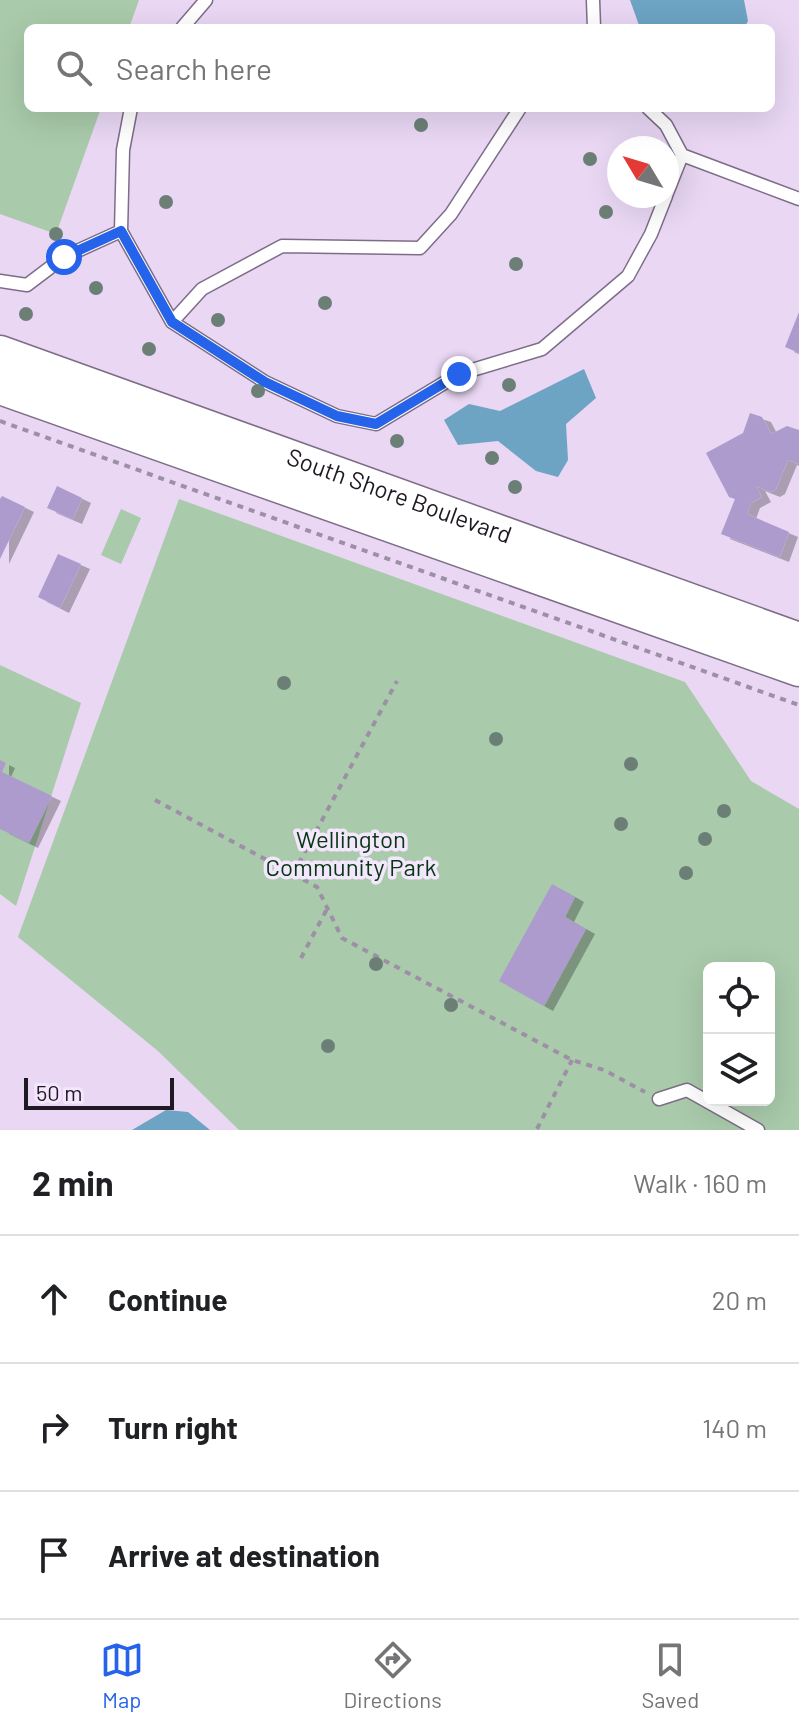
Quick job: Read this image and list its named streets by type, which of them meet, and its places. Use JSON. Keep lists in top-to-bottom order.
{
  "streets": {
    "street": ["South Shore Boulevard"]
  },
  "parks": ["Wellington Community Park"],
  "scale_bar": "50 m",
  "north": "top left",
  "page": {
    "search": "Search here",
    "scale": "50 m",
    "heading": ["2 min", "Walk · 160 m"],
    "list": [
      ["Continue", "20 m"],
      ["Turn right", "140 m"],
      "Arrive at destination"
    ],
    "nav": ["Map", "Directions", "Saved"]
  }
}
